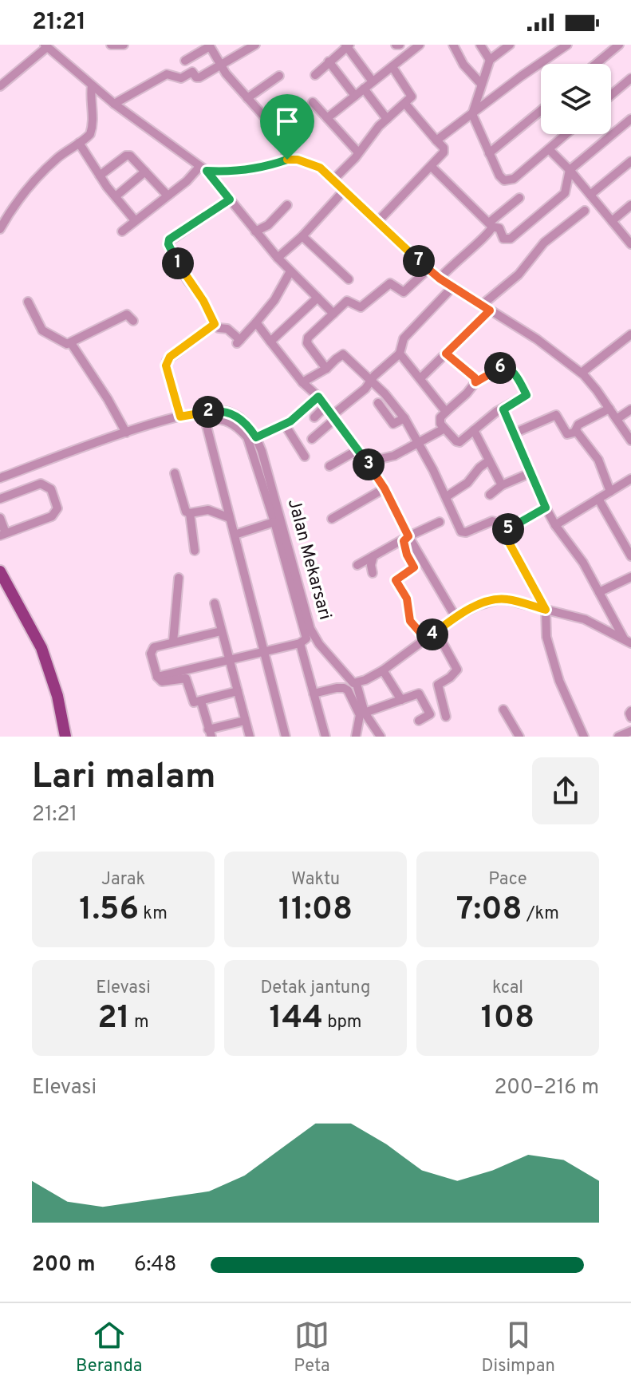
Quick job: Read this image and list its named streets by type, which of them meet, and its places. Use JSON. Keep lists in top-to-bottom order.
{
  "streets": {
    "street": ["Jalan Mekarsari"]
  },
  "page": {
    "status": "21:21",
    "pins": [
      "7",
      "1",
      "6",
      "2",
      "3",
      "5",
      "4"
    ],
    "heading": ["Lari malam", "21:21"],
    "stats": [
      ["Jarak", "1.56 km"],
      ["Waktu", "11:08"],
      ["Pace", "7:08 /km"],
      ["Elevasi", "21 m"],
      ["Detak jantung", "144 bpm"],
      ["kcal", "108"]
    ],
    "chart": ["Elevasi", "200–216 m"],
    "list": [
      {
        "name": "200 m",
        "note": "6:48"
      }
    ],
    "tabs": ["Beranda", "Peta", "Disimpan"]
  }
}
